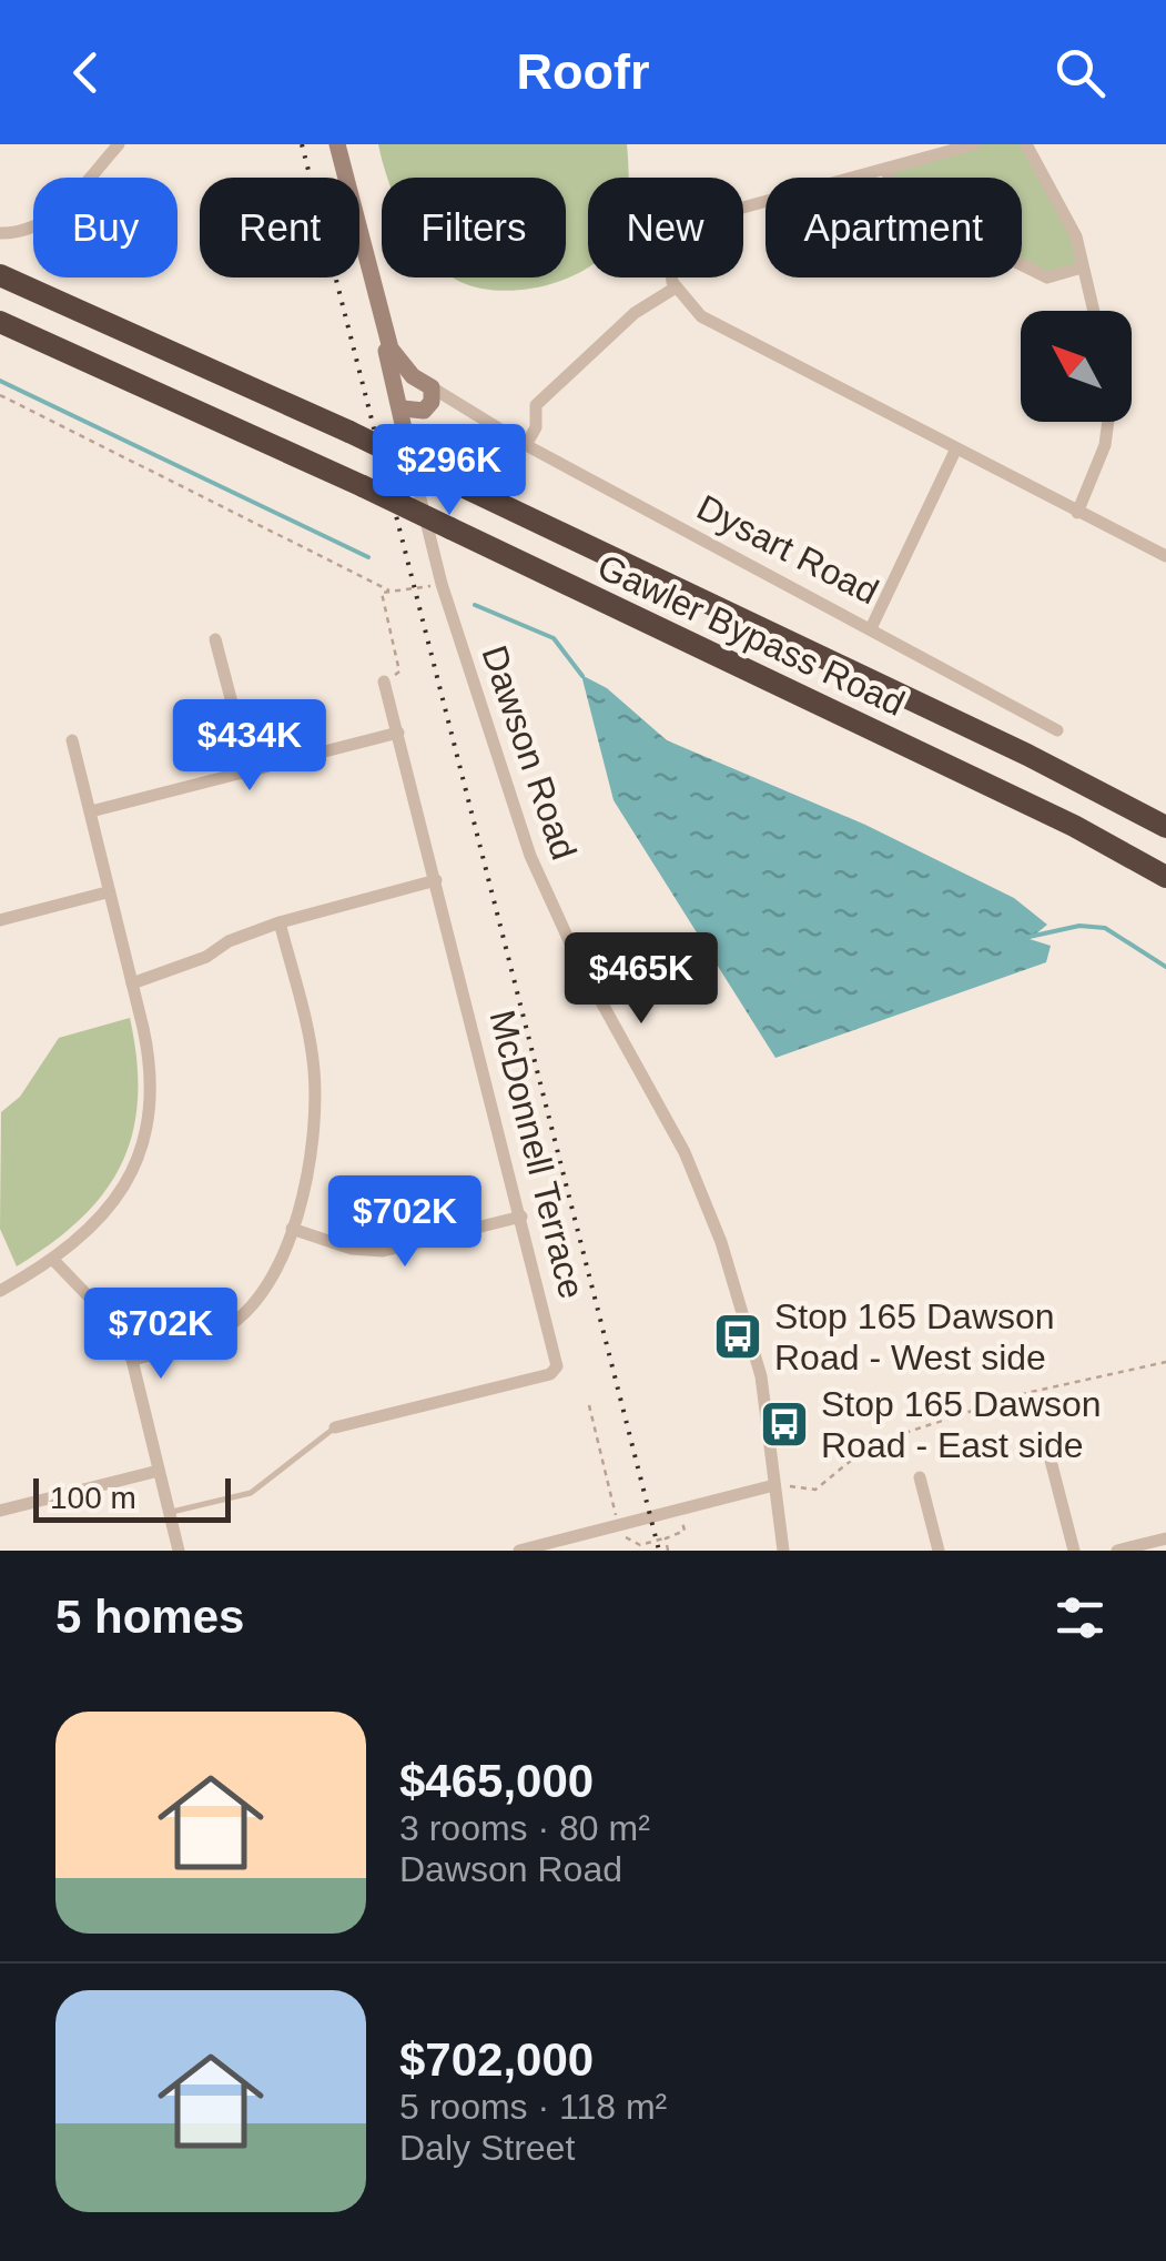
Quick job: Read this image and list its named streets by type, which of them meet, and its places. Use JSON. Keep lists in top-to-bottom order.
{
  "streets": {
    "highway": ["Gawler Bypass Road"],
    "street": ["Dysart Road", "Dawson Road", "McDonnell Terrace"]
  },
  "crossings": [
    ["Dysart Road", "Dawson Road"]
  ],
  "places": {
    "bus stop": ["Stop 165 Dawson Road - West side", "Stop 165 Dawson Road - East side"]
  },
  "scale_bar": "100 m",
  "north": "top left",
  "page": {
    "header": "Roofr",
    "chip": [
      "Buy",
      "Rent",
      "Filters",
      "New",
      "Apartment"
    ],
    "price": [
      "$296K",
      "$434K",
      "$465K",
      "$702K",
      "$702K"
    ],
    "scale": "100 m",
    "heading": "5 homes",
    "list": [
      {
        "name": "$465,000",
        "note": "3 rooms · 80 m² · Dawson Road"
      },
      {
        "name": "$702,000",
        "note": "5 rooms · 118 m² · Daly Street"
      }
    ]
  }
}
